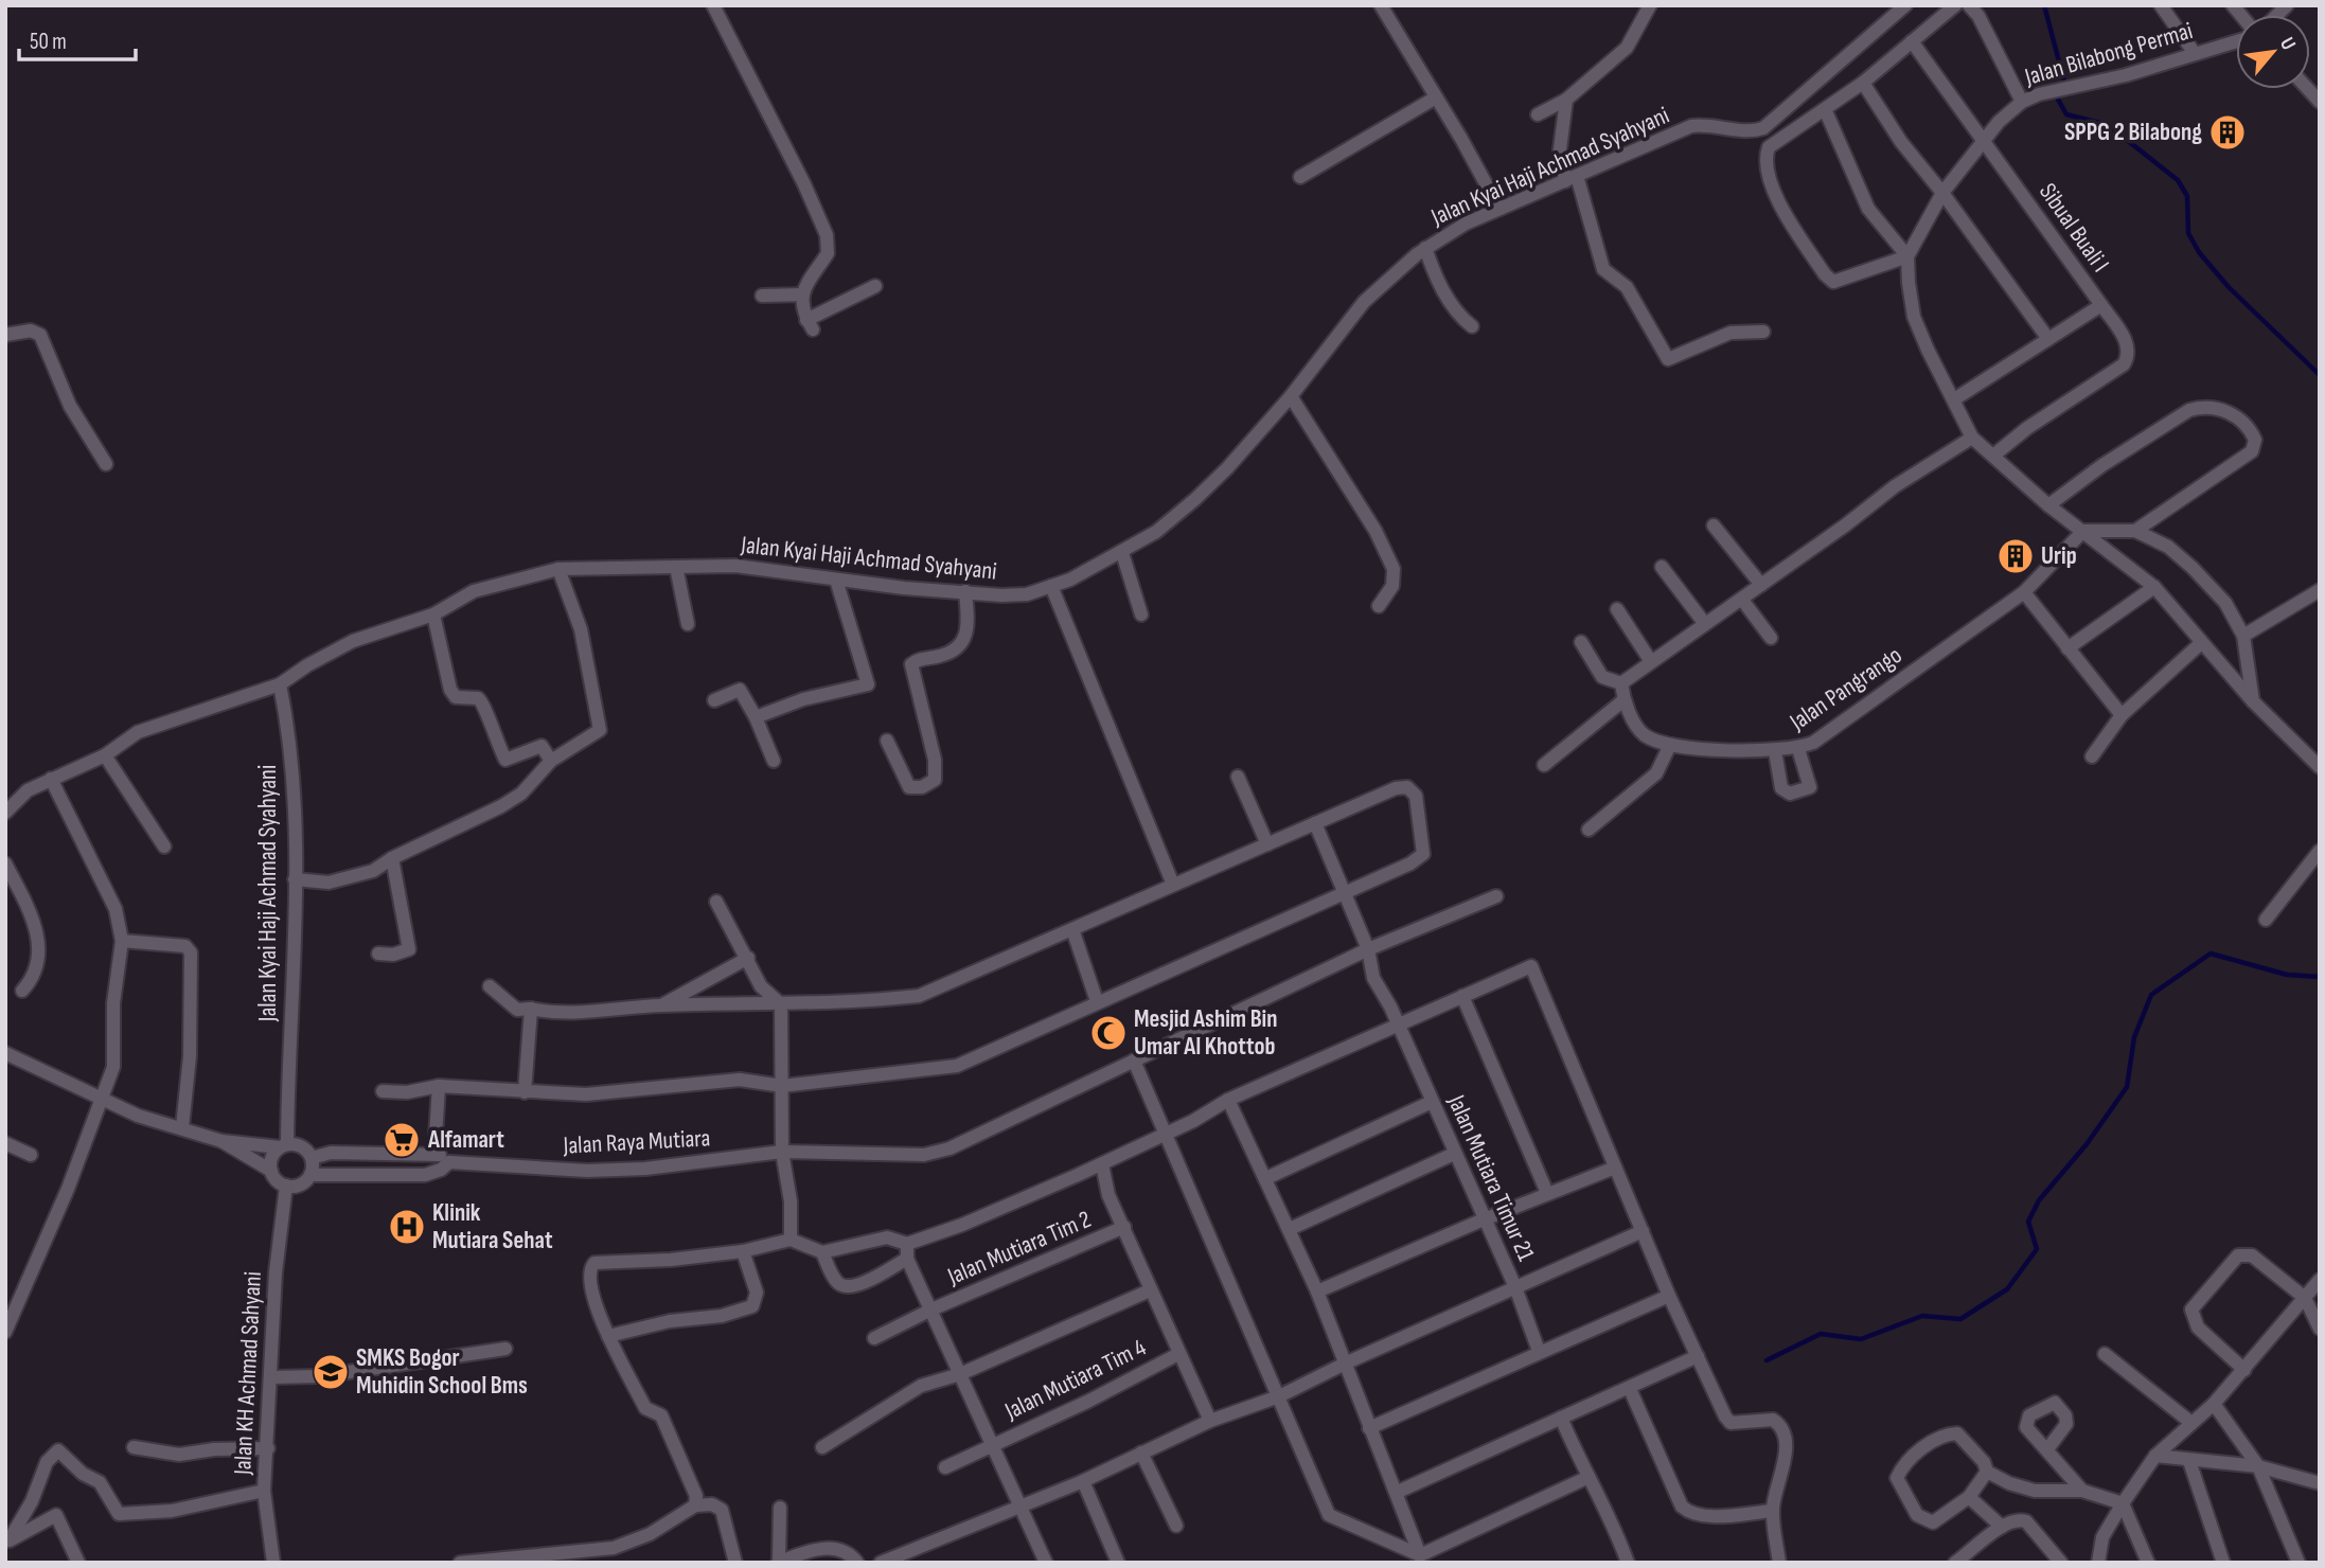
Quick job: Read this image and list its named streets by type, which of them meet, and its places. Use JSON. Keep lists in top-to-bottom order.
{
  "streets": {
    "street": [
      "Jalan Bilabong Permai",
      "Jalan Kyai Haji Achmad Syahyani",
      "Sibual Buali I",
      "Jalan Pangrango",
      "Jalan Raya Mutiara",
      "Jalan Mutiara Timur 21",
      "Jalan Mutiara Tim 2",
      "Jalan KH Achmad Sahyani",
      "Jalan Mutiara Tim 4"
    ]
  },
  "crossings": [
    ["Jalan Bilabong Permai", "Sibual Buali I"],
    ["Jalan Kyai Haji Achmad Syahyani", "Jalan KH Achmad Sahyani"],
    ["Jalan Raya Mutiara", "Jalan Mutiara Timur 21"]
  ],
  "places": {
    "building": ["SPPG 2 Bilabong", "Urip"],
    "mosque": ["Mesjid Ashim Bin Umar Al Khottob"],
    "supermarket": ["Alfamart"],
    "hospital": ["Klinik Mutiara Sehat"],
    "school or university": ["SMKS Bogor Muhidin School Bms"]
  },
  "scale_bar": "50 m",
  "north": "top right"
}
